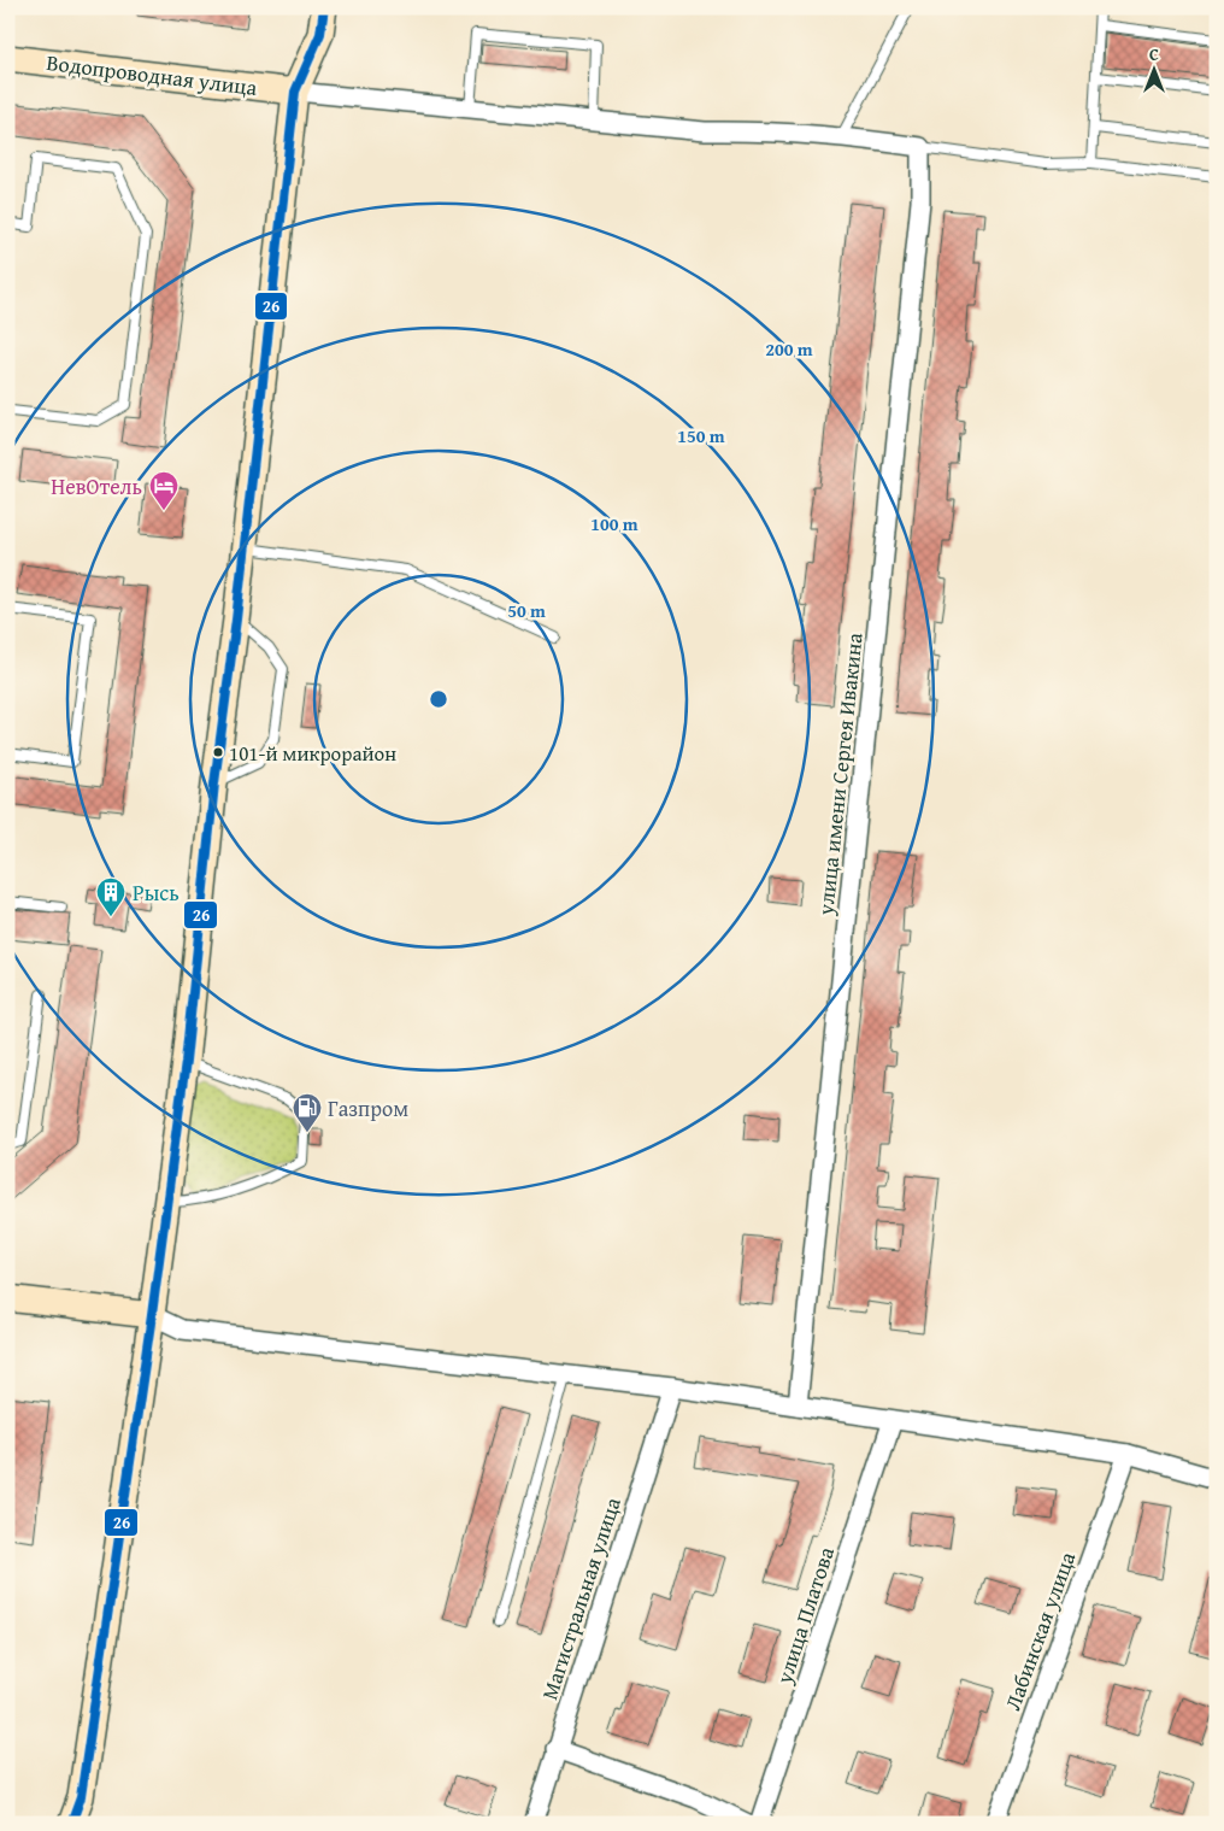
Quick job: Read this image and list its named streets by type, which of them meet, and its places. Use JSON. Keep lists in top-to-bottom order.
{
  "streets": {
    "main road": ["Водопроводная улица"],
    "street": [
      "улица имени Сергея Ивакина",
      "Магистральная улица",
      "улица Платова",
      "Лабинская улица"
    ]
  },
  "places": {
    "hotel": ["НевОтель"],
    "other": ["101-й микрорайон"],
    "building": ["Рысь"],
    "fuel station": ["Газпром"]
  },
  "lines": ["transit line 26"],
  "north": "top",
  "rings": [
    "200 m",
    "150 m",
    "100 m",
    "50 m"
  ]
}
